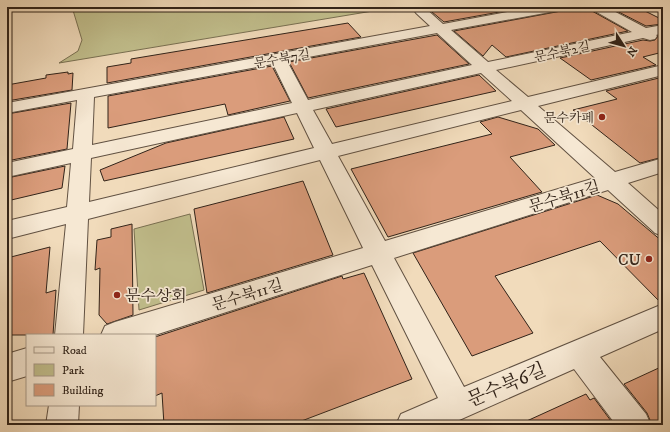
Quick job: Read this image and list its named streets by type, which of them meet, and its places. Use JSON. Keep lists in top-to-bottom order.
{
  "streets": {
    "street": [
      "문수북2길",
      "문수북7길",
      "문수북11길",
      "문수북6길"
    ]
  },
  "places": ["문수카페", "CU", "문수상회"],
  "legend": ["Road", "Park", "Building"],
  "north": "bottom right"
}
